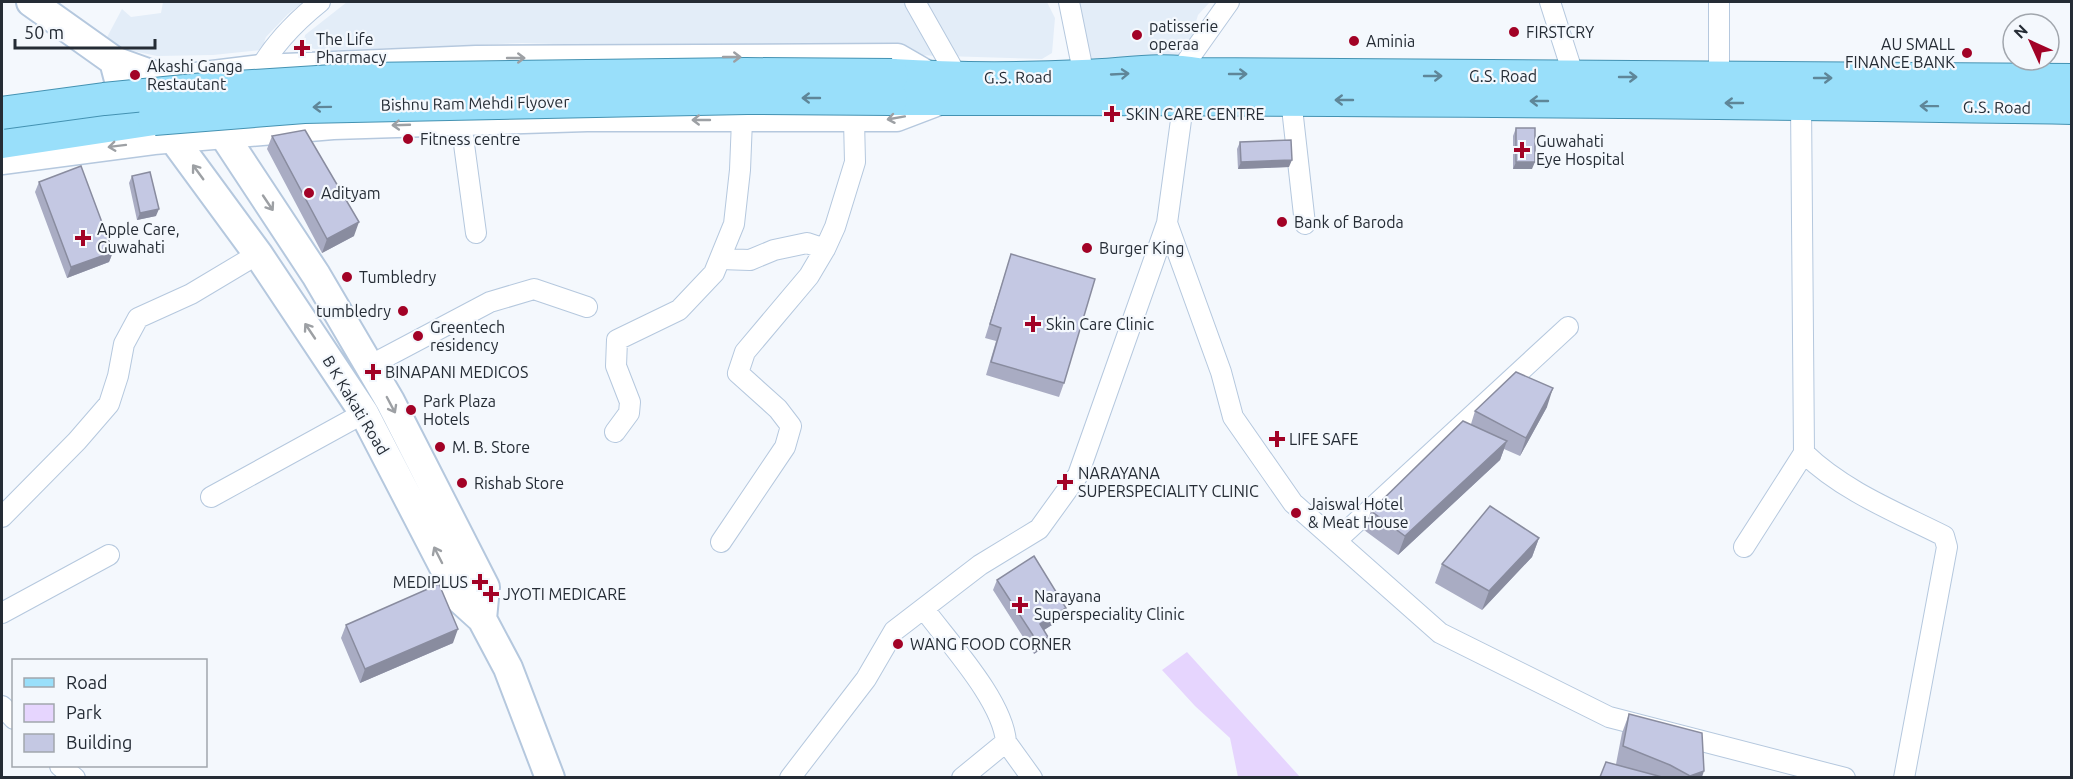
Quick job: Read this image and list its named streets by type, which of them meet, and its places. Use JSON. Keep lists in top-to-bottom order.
{
  "streets": {
    "main road": ["G.S. Road", "Bishnu Ram Mehdi Flyover", "B K Kakati Road"]
  },
  "crossings": [
    ["G.S. Road", "Bishnu Ram Mehdi Flyover"]
  ],
  "places": {
    "other": [
      "FIRSTCRY",
      "patisserie operaa",
      "Aminia",
      "AU SMALL FINANCE BANK",
      "Akashi Ganga Restautant",
      "Fitness centre",
      "Adityam",
      "Bank of Baroda",
      "Burger King",
      "Tumbledry",
      "tumbledry",
      "Greentech residency",
      "Park Plaza Hotels",
      "M. B. Store",
      "Rishab Store",
      "Jaiswal Hotel & Meat House",
      "WANG FOOD CORNER"
    ],
    "health": [
      "The Life Pharmacy",
      "SKIN CARE CENTRE",
      "Guwahati Eye Hospital",
      "Apple Care, Guwahati",
      "Skin Care Clinic",
      "BINAPANI MEDICOS",
      "LIFE SAFE",
      "NARAYANA SUPERSPECIALITY CLINIC",
      "MEDIPLUS",
      "JYOTI MEDICARE",
      "Narayana Superspeciality Clinic"
    ]
  },
  "legend": ["Road", "Park", "Building"],
  "scale_bar": "50 m",
  "north": "top left"
}
